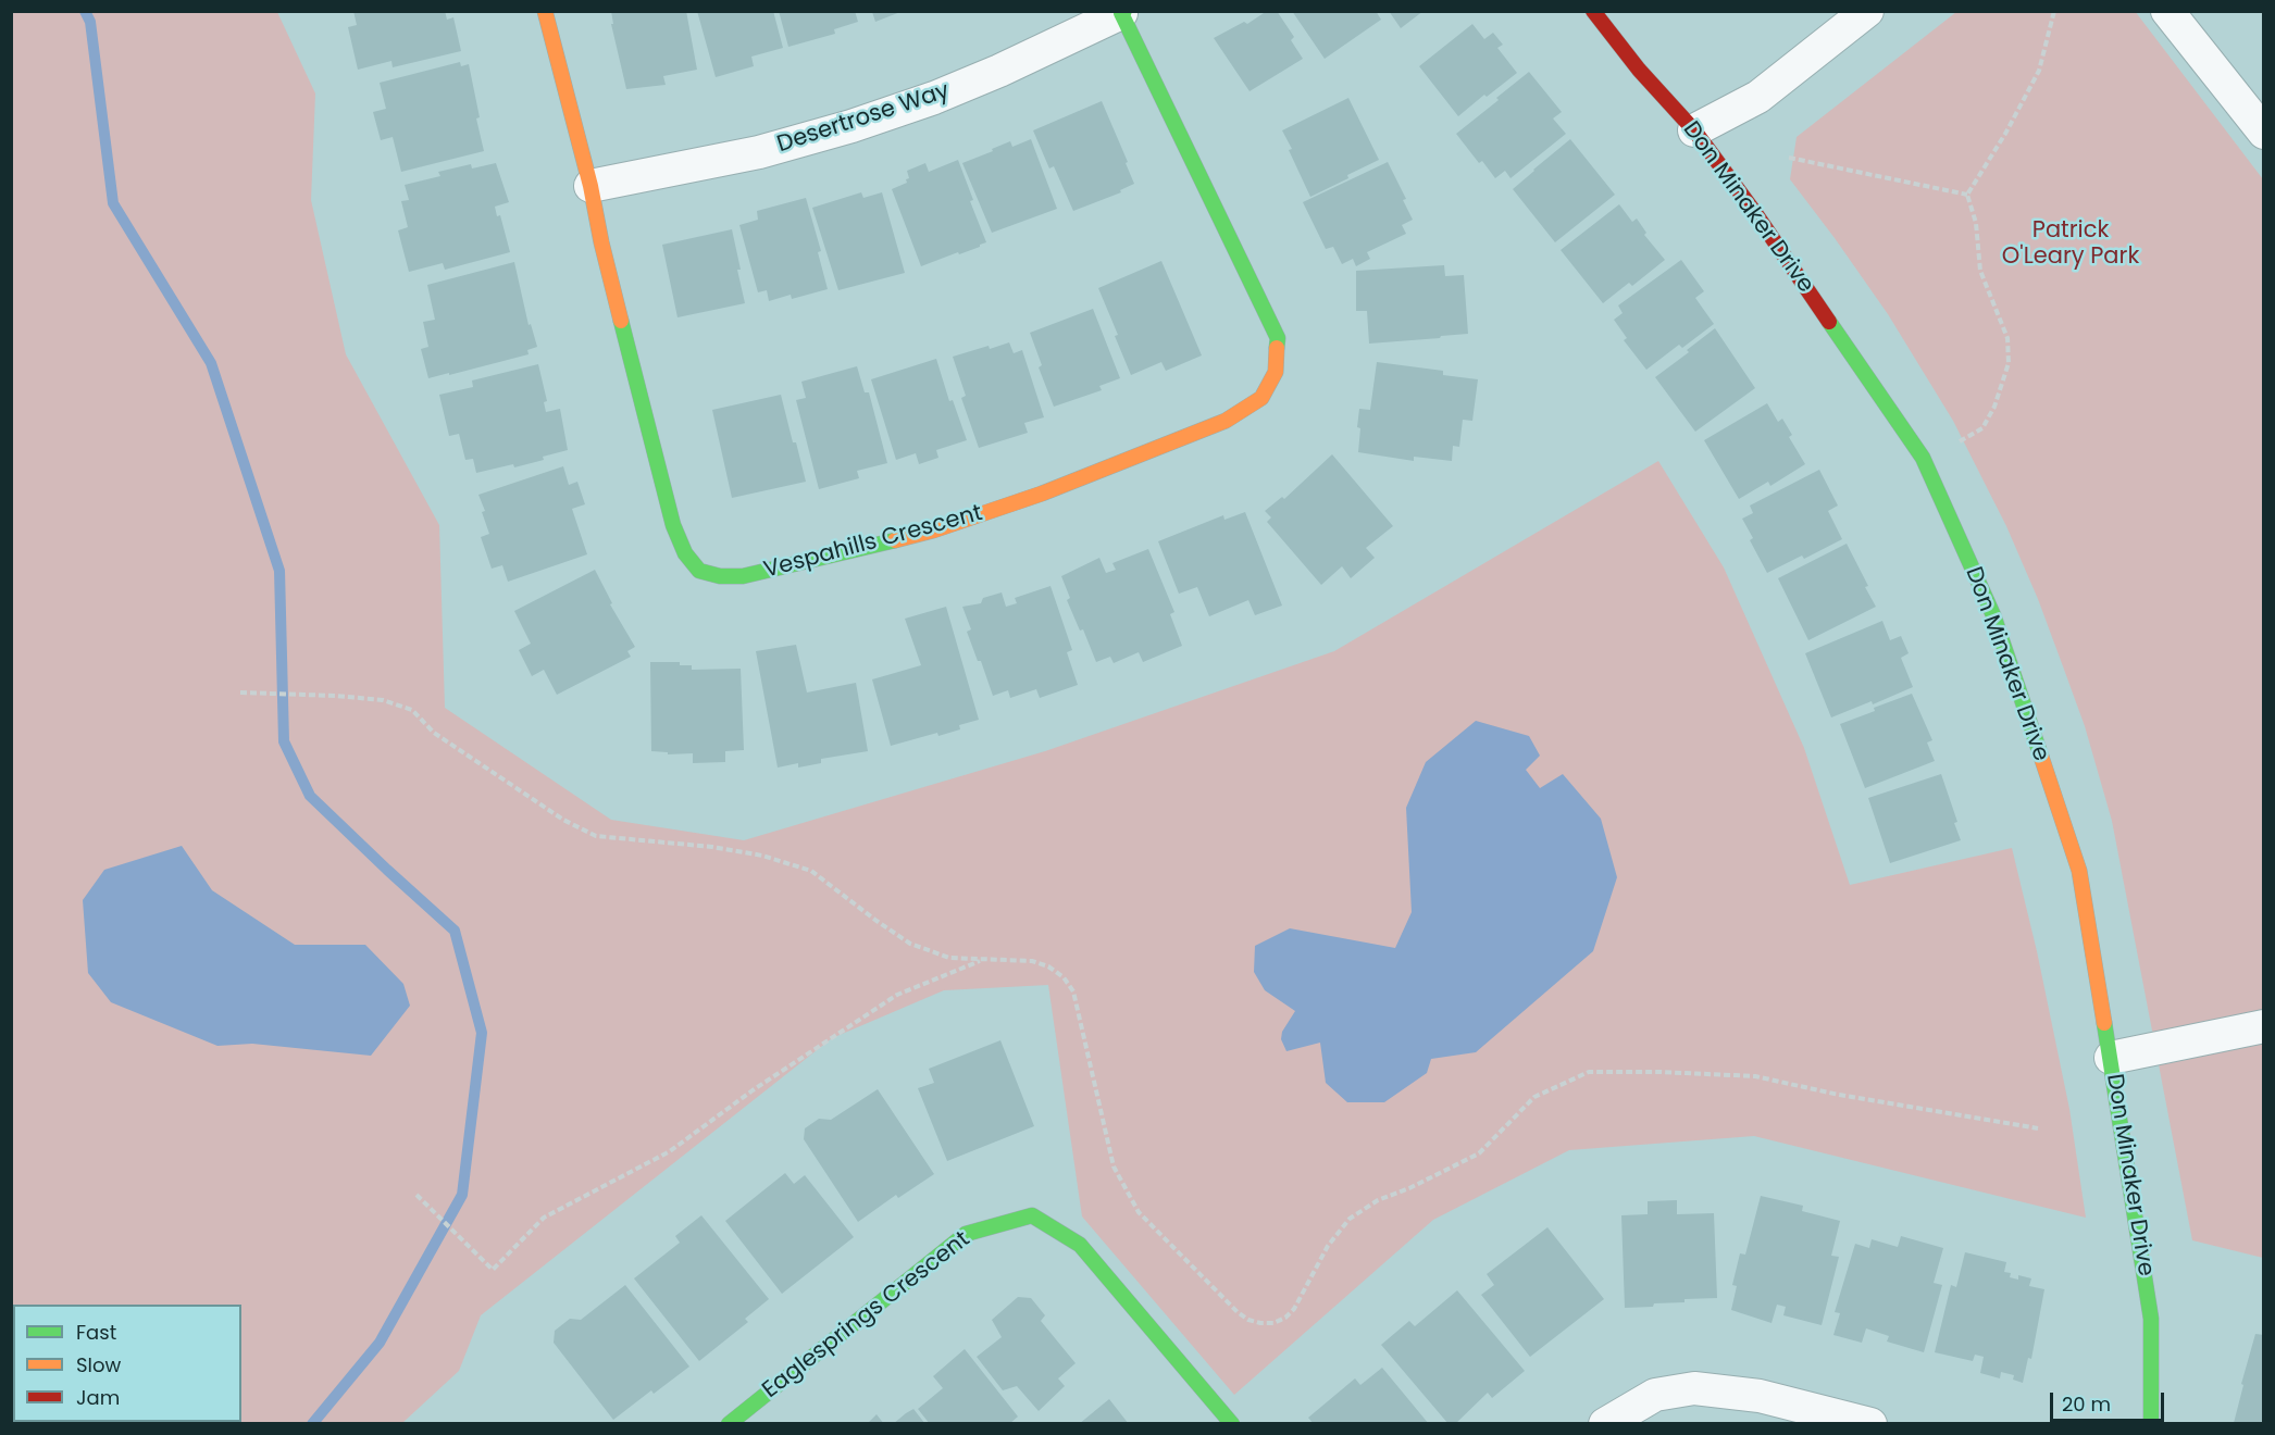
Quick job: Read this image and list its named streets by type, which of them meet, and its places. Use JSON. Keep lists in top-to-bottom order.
{
  "streets": {
    "street": [
      "Desertrose Way",
      "Don Minaker Drive",
      "Vespahills Crescent",
      "Eaglesprings Crescent"
    ]
  },
  "crossings": [
    ["Desertrose Way", "Vespahills Crescent"]
  ],
  "parks": ["Patrick O'Leary Park"],
  "legend": ["Fast", "Slow", "Jam"],
  "scale_bar": "20 m"
}
